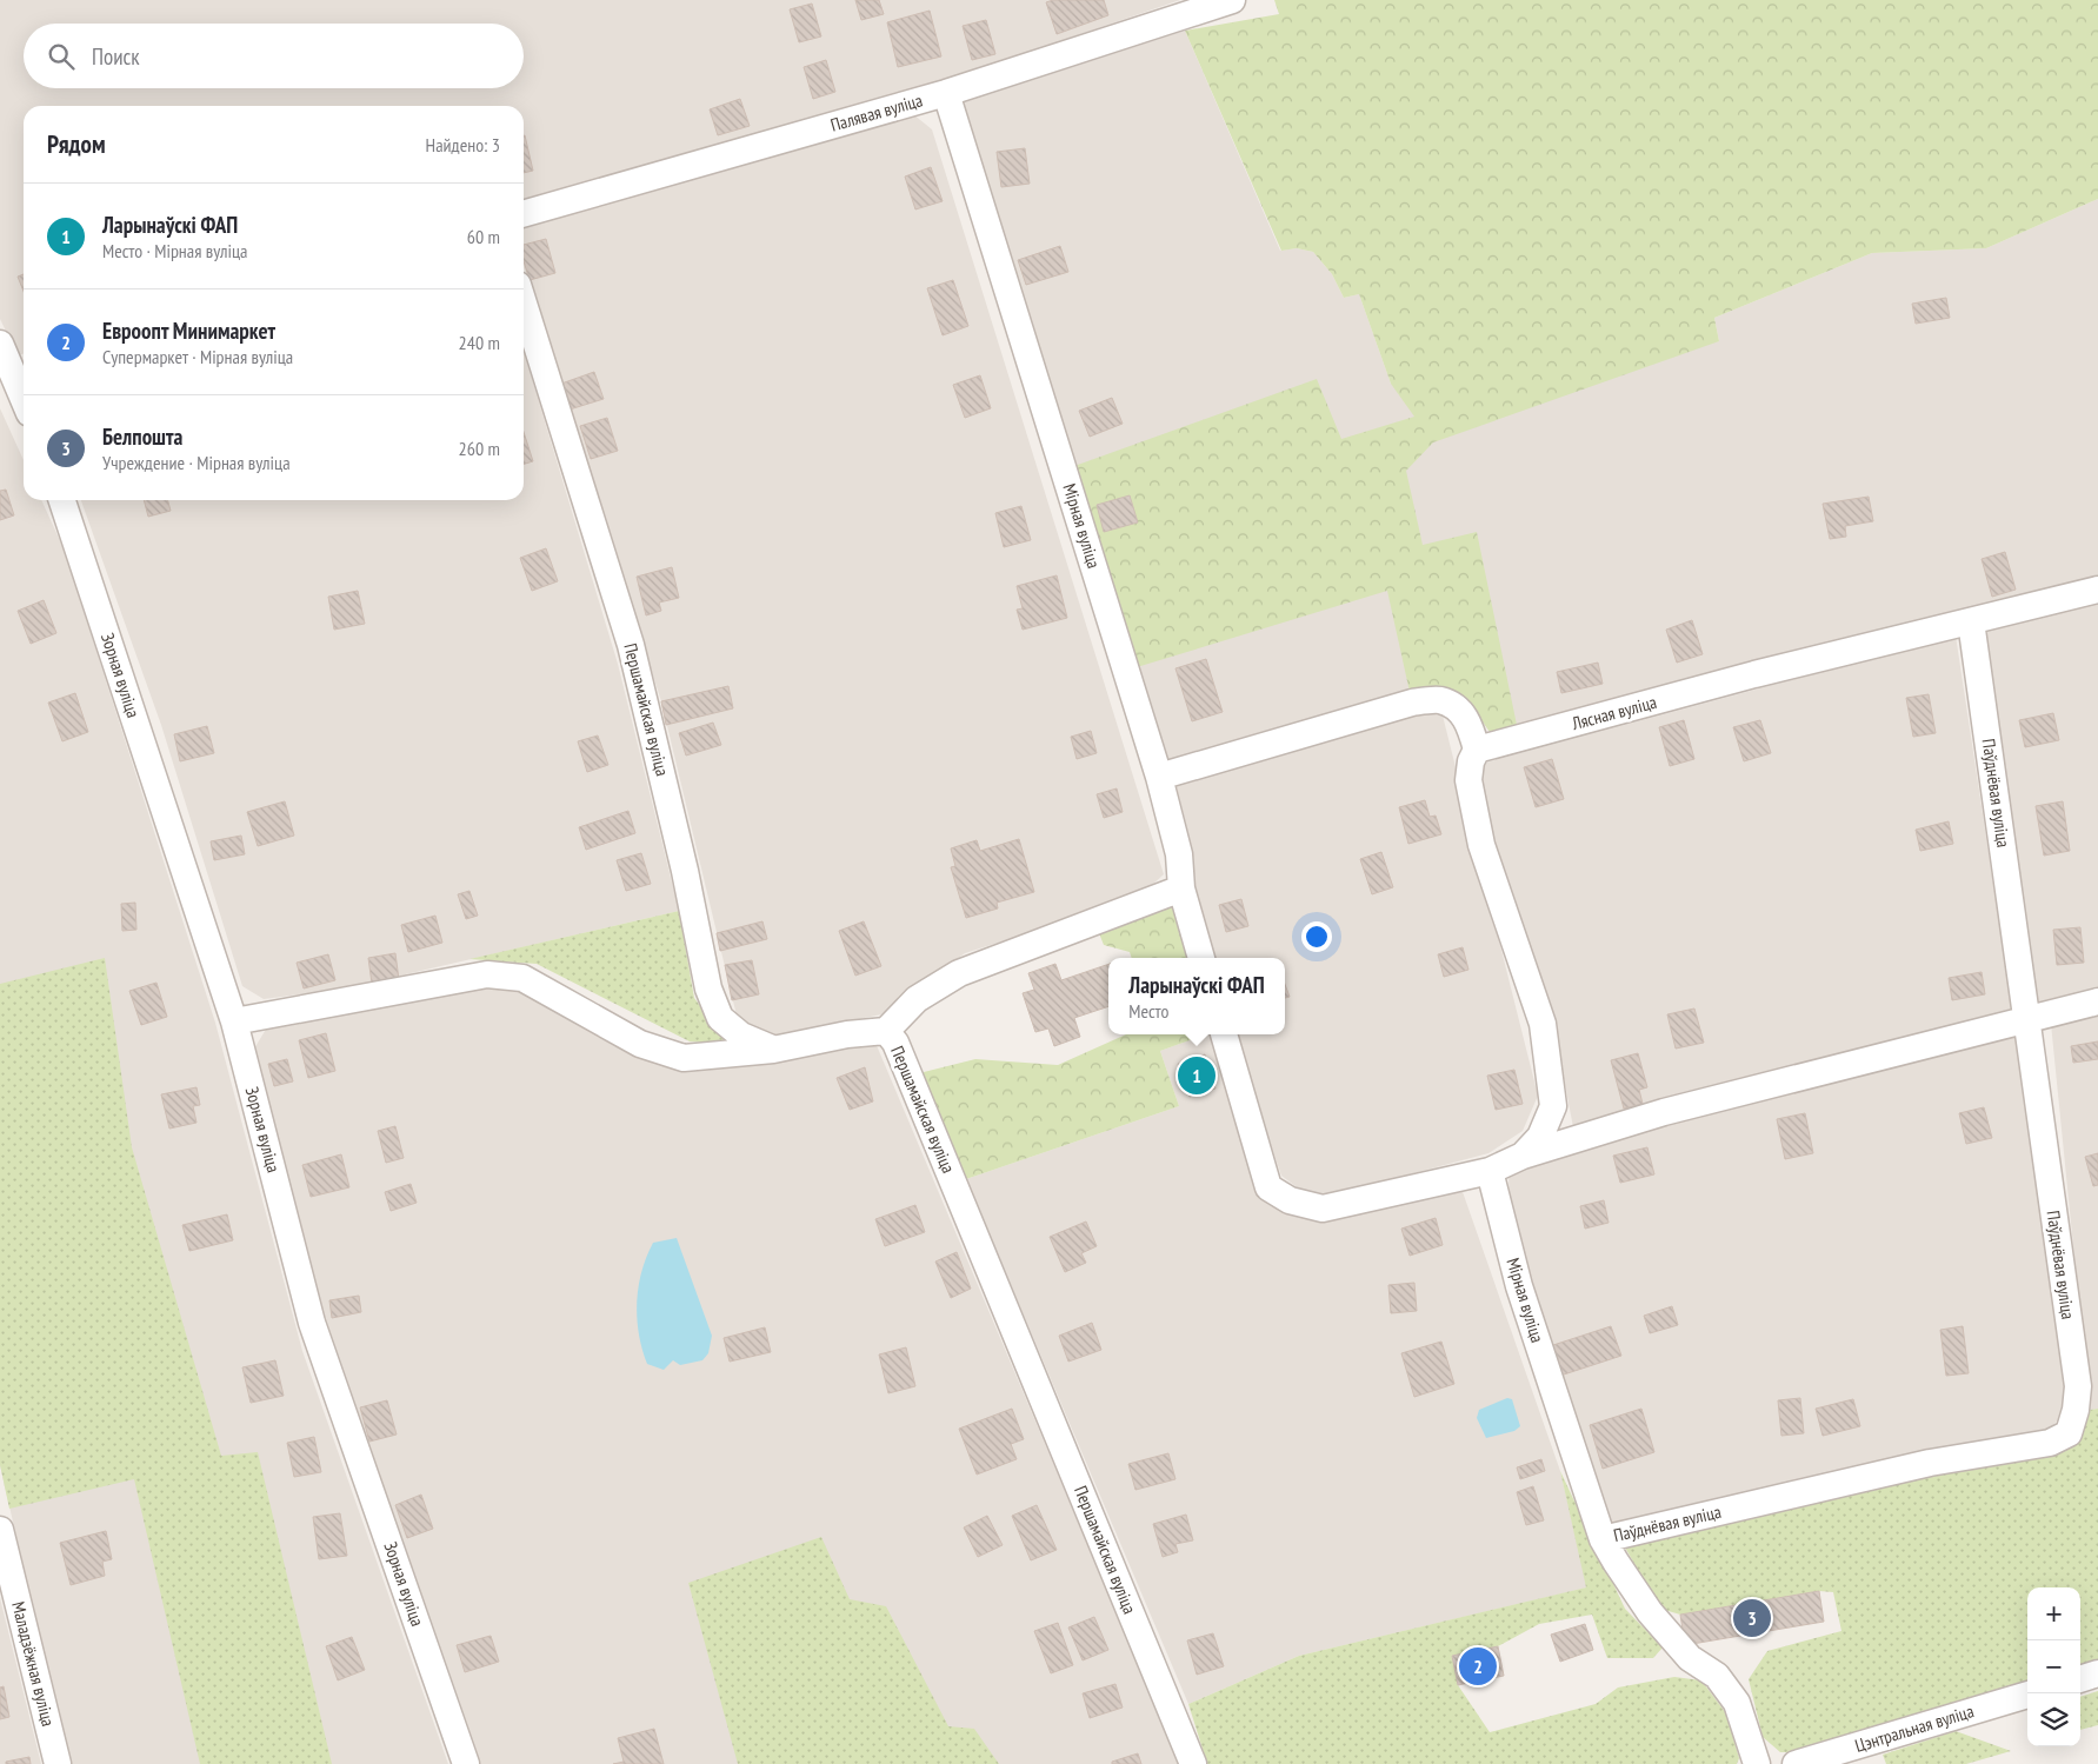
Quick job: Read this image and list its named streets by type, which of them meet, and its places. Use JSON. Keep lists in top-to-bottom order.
{
  "streets": {
    "street": [
      "Палявая вуліца",
      "Мірная вуліца",
      "Зорная вуліца",
      "Першамайская вуліца",
      "Лясная вуліца",
      "Паўднёвая вуліца",
      "Маладзёжная вуліца",
      "Цэнтральная вуліца"
    ]
  },
  "crossings": [
    ["Палявая вуліца", "Мірная вуліца"],
    ["Мірная вуліца", "Паўднёвая вуліца"],
    ["Лясная вуліца", "Паўднёвая вуліца"]
  ],
  "page": {
    "search": "Поиск",
    "heading": ["Рядом", "Найдено: 3"],
    "list": [
      {
        "mark": "1",
        "name": "Ларынаўскі ФАП",
        "note": "Место · Мірная вуліца",
        "value": "60 m"
      },
      {
        "mark": "2",
        "name": "Евроопт Минимаркет",
        "note": "Супермаркет · Мірная вуліца",
        "value": "240 m"
      },
      {
        "mark": "3",
        "name": "Белпошта",
        "note": "Учреждение · Мірная вуліца",
        "value": "260 m"
      }
    ],
    "popup": ["Ларынаўскі ФАП", "Место"],
    "pins": ["1", "3", "2"],
    "map_buttons": ["+", "−"]
  }
}
